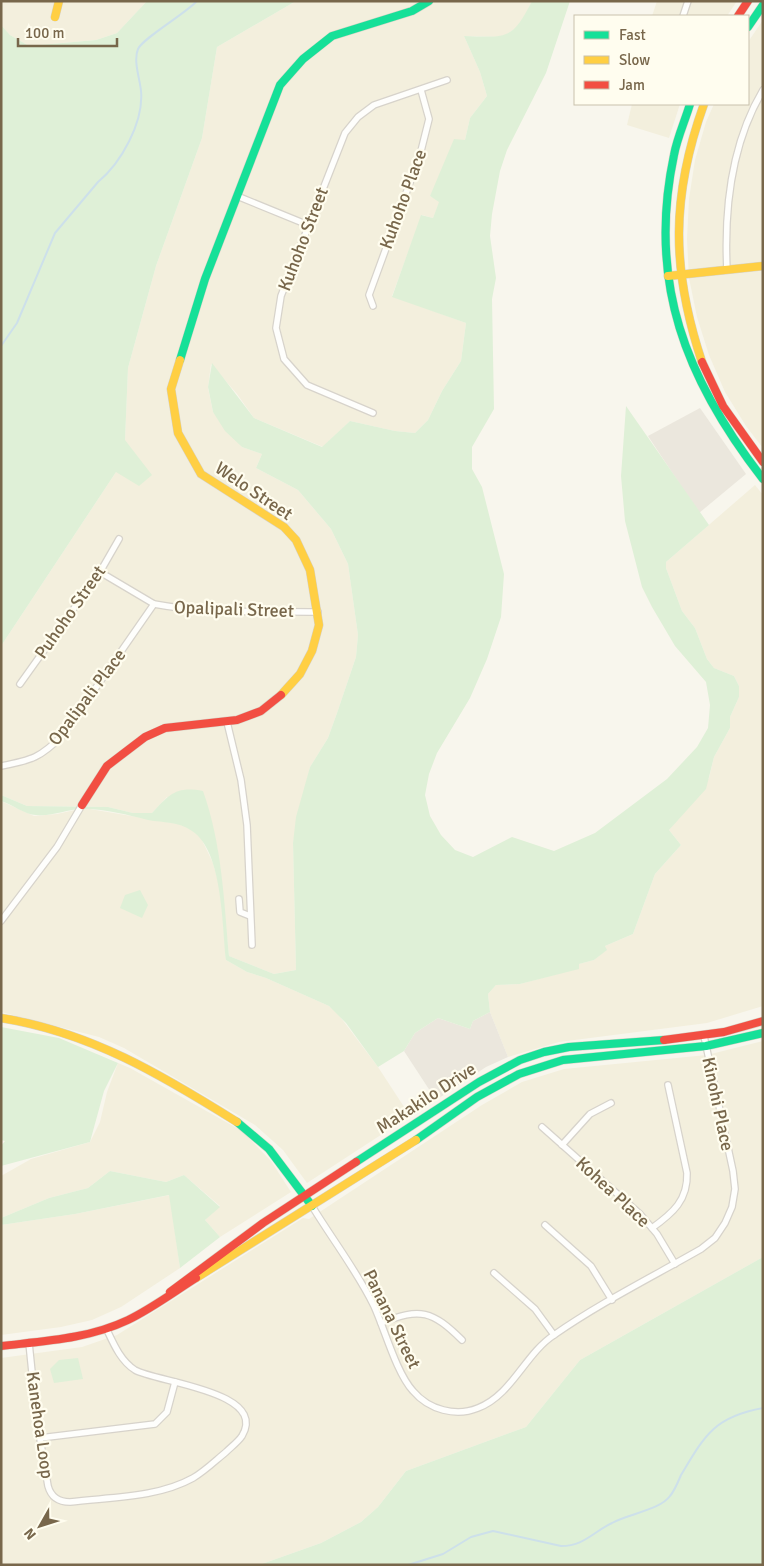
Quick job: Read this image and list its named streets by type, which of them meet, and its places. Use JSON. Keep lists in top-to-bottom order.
{
  "streets": {
    "main road": ["Welo Street", "Makakilo Drive", "Panana Street"],
    "street": [
      "Kuhoho Place",
      "Kuhoho Street",
      "Opalipali Street",
      "Puhoho Street",
      "Opalipali Place",
      "Kinohi Place",
      "Kohea Place",
      "Kanehoa Loop"
    ]
  },
  "crossings": [
    ["Kuhoho Place", "Kuhoho Street"],
    ["Welo Street", "Opalipali Street"],
    ["Opalipali Street", "Puhoho Street"],
    ["Opalipali Street", "Opalipali Place"],
    ["Makakilo Drive", "Kinohi Place"],
    ["Makakilo Drive", "Panana Street"],
    ["Makakilo Drive", "Kanehoa Loop"],
    ["Kinohi Place", "Panana Street"],
    ["Kohea Place", "Panana Street"]
  ],
  "legend": ["Fast", "Slow", "Jam"],
  "scale_bar": "100 m",
  "north": "bottom left"
}
